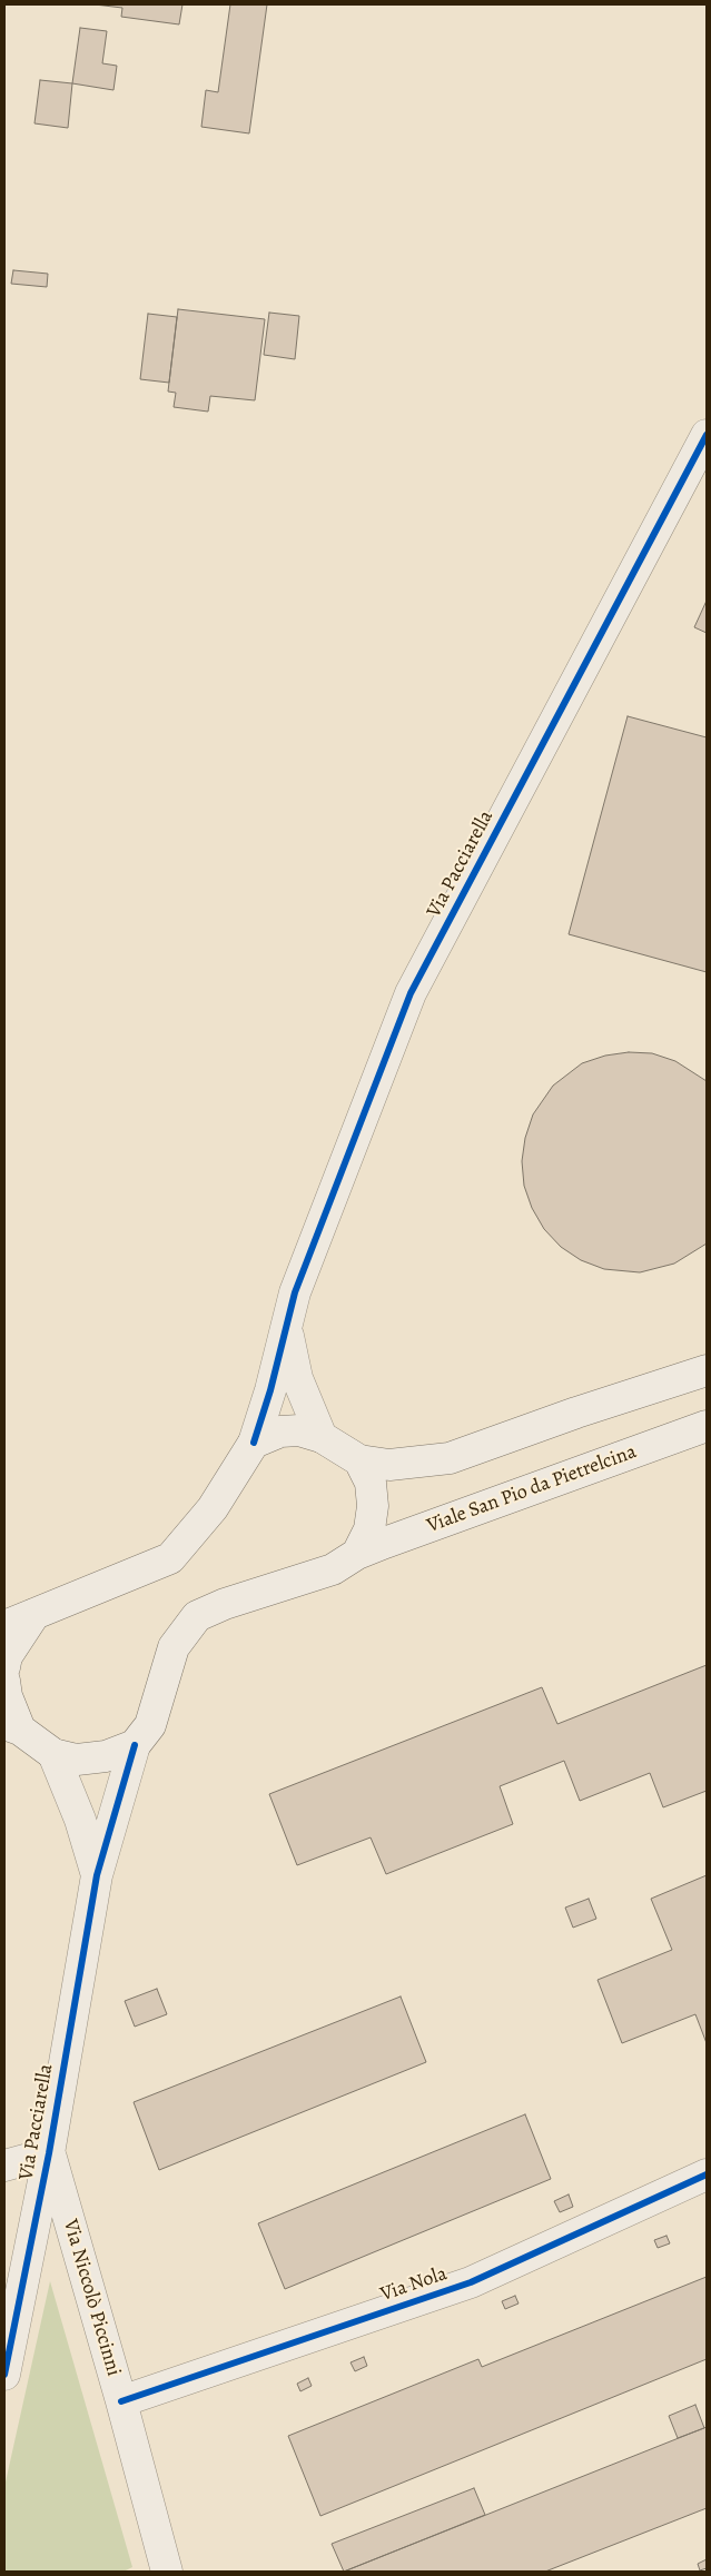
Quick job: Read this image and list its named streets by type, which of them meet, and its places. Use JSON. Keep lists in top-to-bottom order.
{
  "streets": {
    "street": [
      "Via Pacciarella",
      "Viale San Pio da Pietrelcina",
      "Via Nola",
      "Via Niccolò Piccinni"
    ]
  },
  "crossings": [
    ["Via Pacciarella", "Viale San Pio da Pietrelcina"],
    ["Via Pacciarella", "Via Niccolò Piccinni"],
    ["Via Nola", "Via Niccolò Piccinni"]
  ]
}
